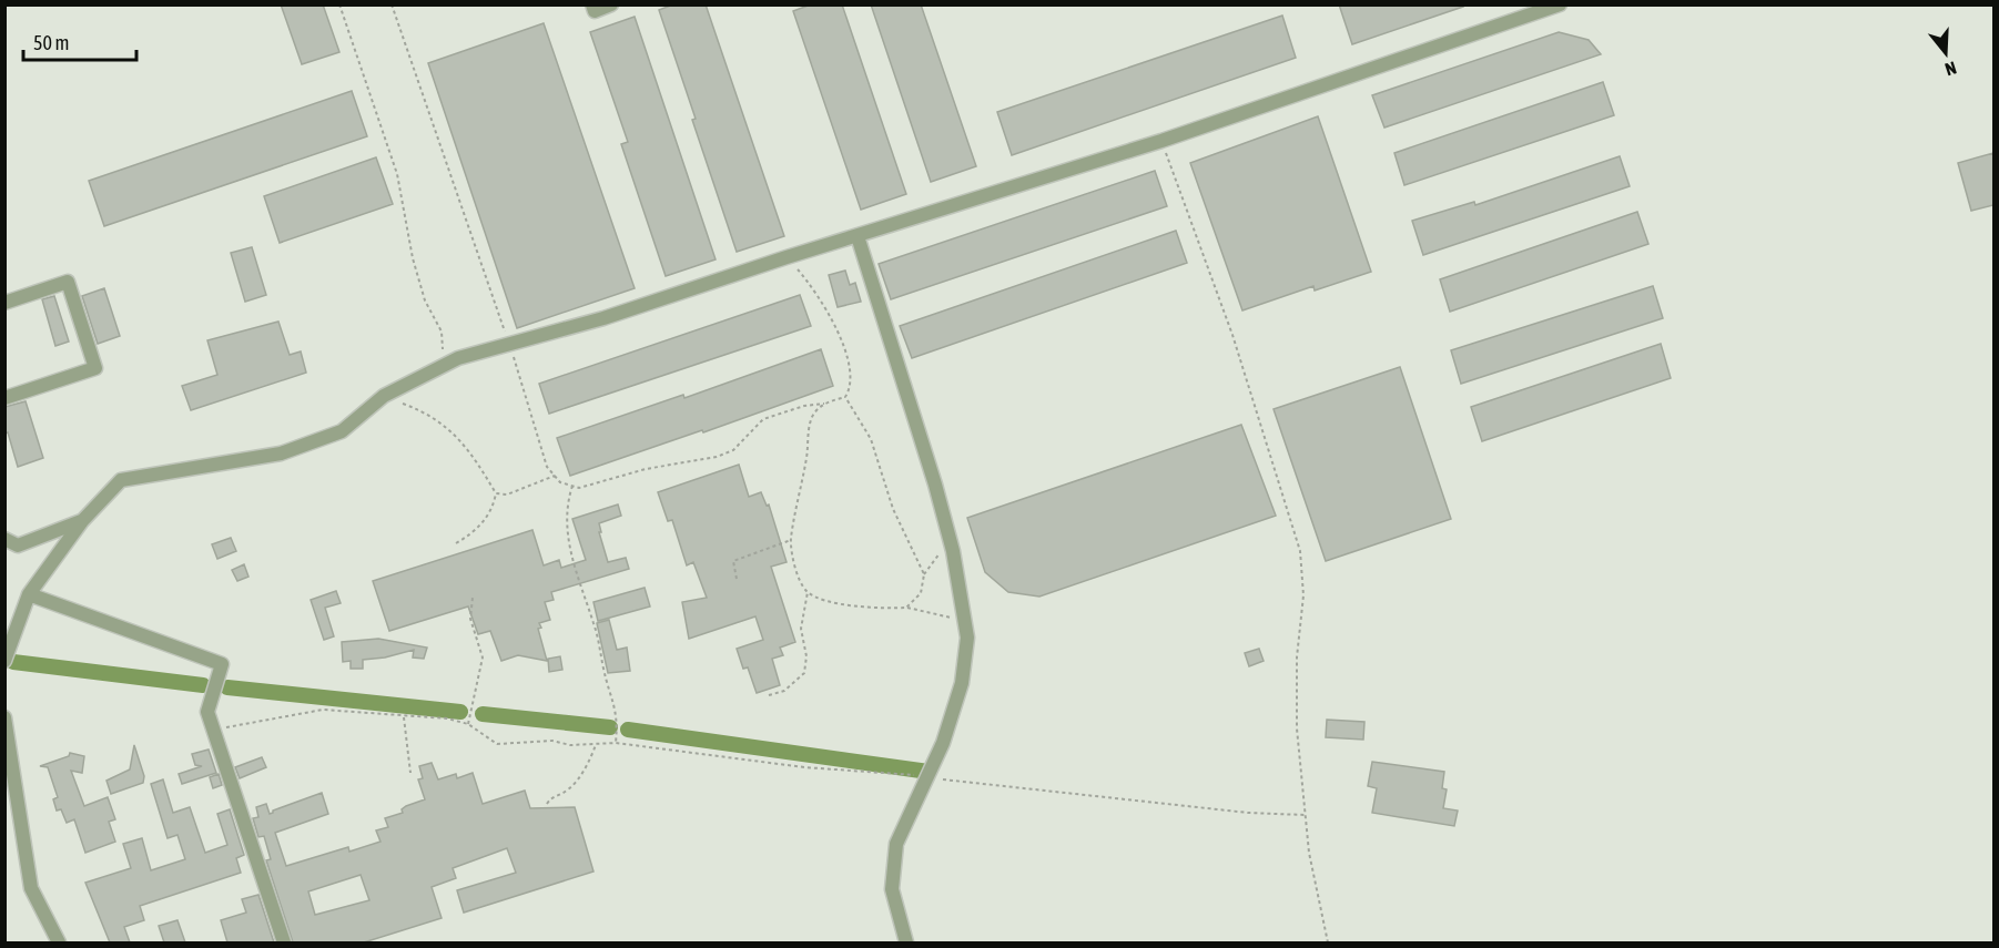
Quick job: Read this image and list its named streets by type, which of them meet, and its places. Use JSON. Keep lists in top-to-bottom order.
{
  "scale_bar": "50 m",
  "north": "bottom"
}
